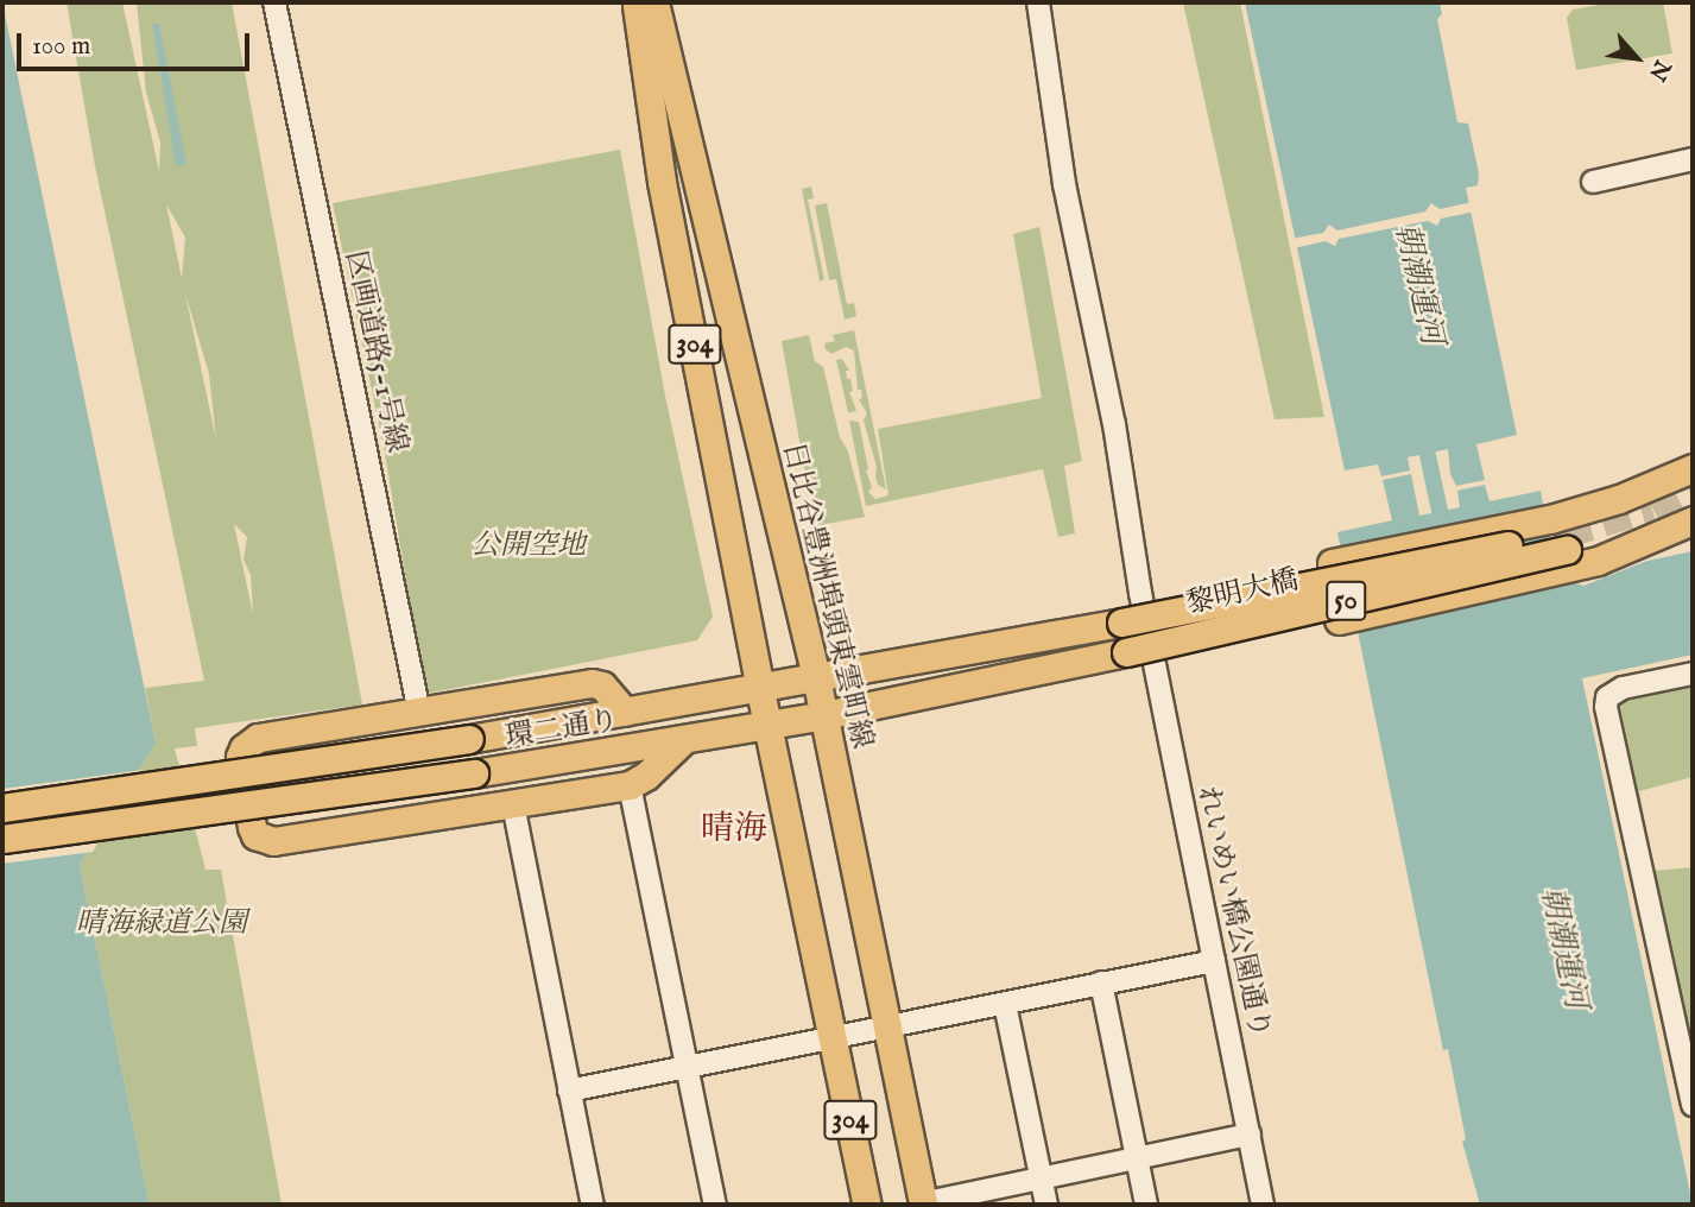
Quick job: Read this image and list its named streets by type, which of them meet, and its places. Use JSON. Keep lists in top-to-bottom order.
{
  "streets": {
    "main road": [
      "304",
      "黎明大橋",
      "日比谷豊洲埠頭東雲町線",
      "50",
      "環二通り"
    ],
    "street": ["区画道路5-1号線", "れいめい橋公園通り"]
  },
  "crossings": [
    ["304", "環二通り"],
    ["黎明大橋", "50"],
    ["黎明大橋", "環二通り"],
    ["日比谷豊洲埠頭東雲町線", "環二通り"],
    ["50", "環二通り"]
  ],
  "districts": ["晴海"],
  "water": ["朝潮運河"],
  "parks": ["公開空地", "晴海緑道公園"],
  "scale_bar": "100 m",
  "north": "bottom right"
}
